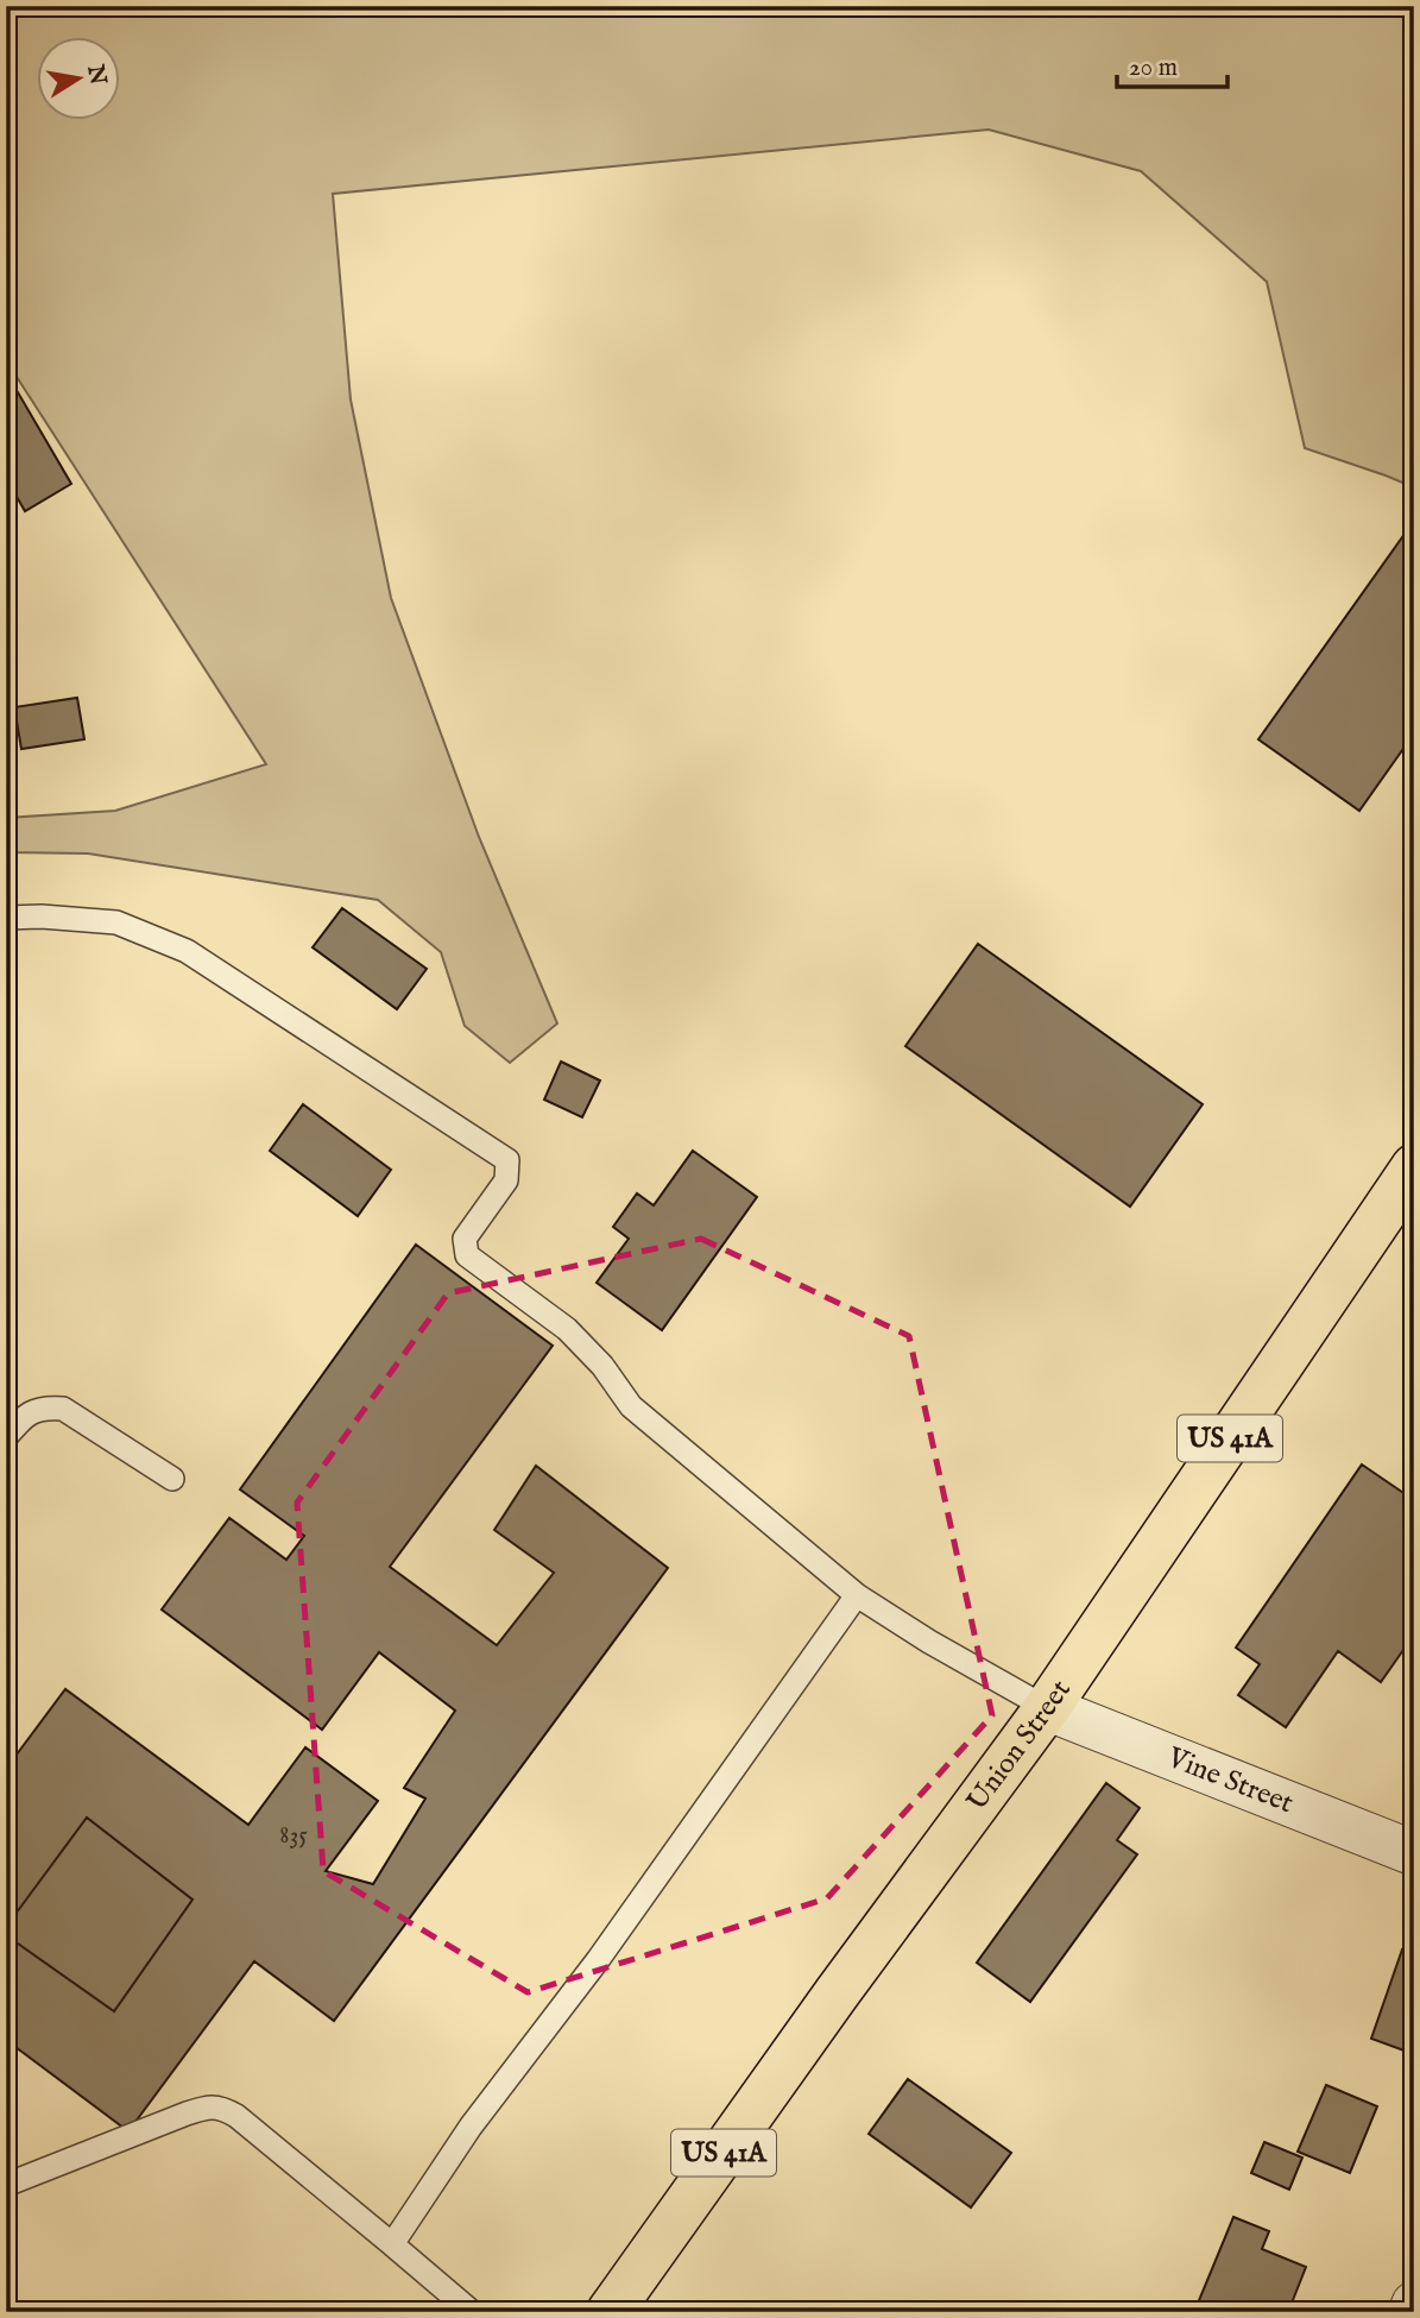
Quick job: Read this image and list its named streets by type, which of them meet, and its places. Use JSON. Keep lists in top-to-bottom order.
{
  "streets": {
    "main road": ["US 41A", "Union Street"],
    "street": ["Vine Street"]
  },
  "crossings": [
    ["Union Street", "Vine Street"]
  ],
  "house_numbers": ["835"],
  "scale_bar": "20 m",
  "north": "right"
}
